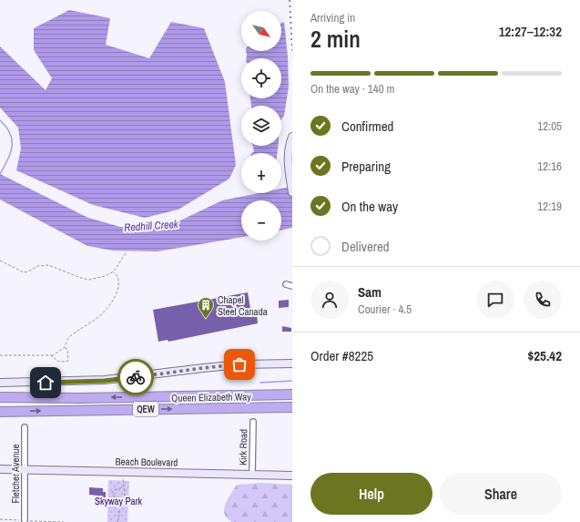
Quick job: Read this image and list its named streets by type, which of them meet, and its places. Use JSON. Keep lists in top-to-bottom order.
{
  "streets": {
    "highway": ["Queen Elizabeth Way", "QEW"],
    "street": ["Kirk Road", "Beach Boulevard", "Fletcher Avenue"]
  },
  "crossings": [
    ["Kirk Road", "Beach Boulevard"],
    ["Beach Boulevard", "Fletcher Avenue"]
  ],
  "water": ["Redhill Creek"],
  "parks": ["Skyway Park"],
  "places": {
    "building": ["Chapel Steel Canada"]
  },
  "north": "bottom right",
  "page": {
    "heading": ["2 min", "Arriving in", "12:27–12:32"],
    "panel": [
      "Sam",
      "Courier · 4.5",
      "Order #8225",
      "$25.42"
    ],
    "map_buttons": ["+", "−"],
    "bar": "On the way · 140 m",
    "list": [
      ["Confirmed", "12:05"],
      ["Preparing", "12:16"],
      ["On the way", "12:19"],
      "Delivered"
    ],
    "buttons": ["Help", "Share"]
  }
}
